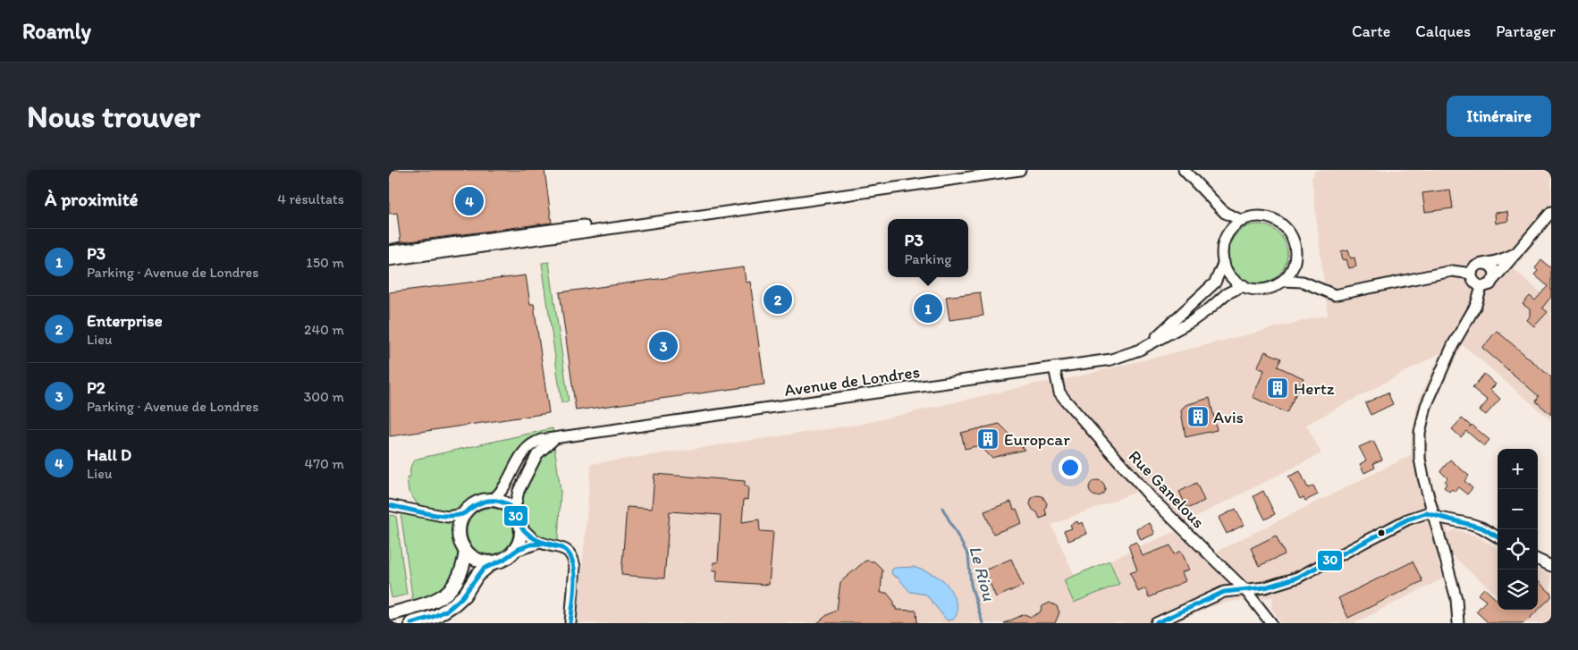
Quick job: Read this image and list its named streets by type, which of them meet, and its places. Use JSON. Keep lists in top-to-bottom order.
{
  "streets": {
    "street": ["Avenue de Londres", "Rue Ganelous"]
  },
  "crossings": [
    ["Avenue de Londres", "Rue Ganelous"]
  ],
  "water": ["Le Riou"],
  "places": {
    "building": ["Hertz", "Avis", "Europcar"]
  },
  "lines": ["transit line 30"],
  "page": {
    "header": "Roamly",
    "nav": ["Carte", "Calques", "Partager"],
    "buttons": "Itinéraire",
    "title": "Nous trouver",
    "heading": ["À proximité", "4 résultats"],
    "pins": [
      "4",
      "2",
      "1",
      "3"
    ],
    "popup": ["P3", "Parking"],
    "list": [
      {
        "mark": "1",
        "name": "P3",
        "note": "Parking · Avenue de Londres",
        "value": "150 m"
      },
      {
        "mark": "2",
        "name": "Enterprise",
        "note": "Lieu",
        "value": "240 m"
      },
      {
        "mark": "3",
        "name": "P2",
        "note": "Parking · Avenue de Londres",
        "value": "300 m"
      },
      {
        "mark": "4",
        "name": "Hall D",
        "note": "Lieu",
        "value": "470 m"
      }
    ],
    "map_buttons": ["+", "−"]
  }
}
